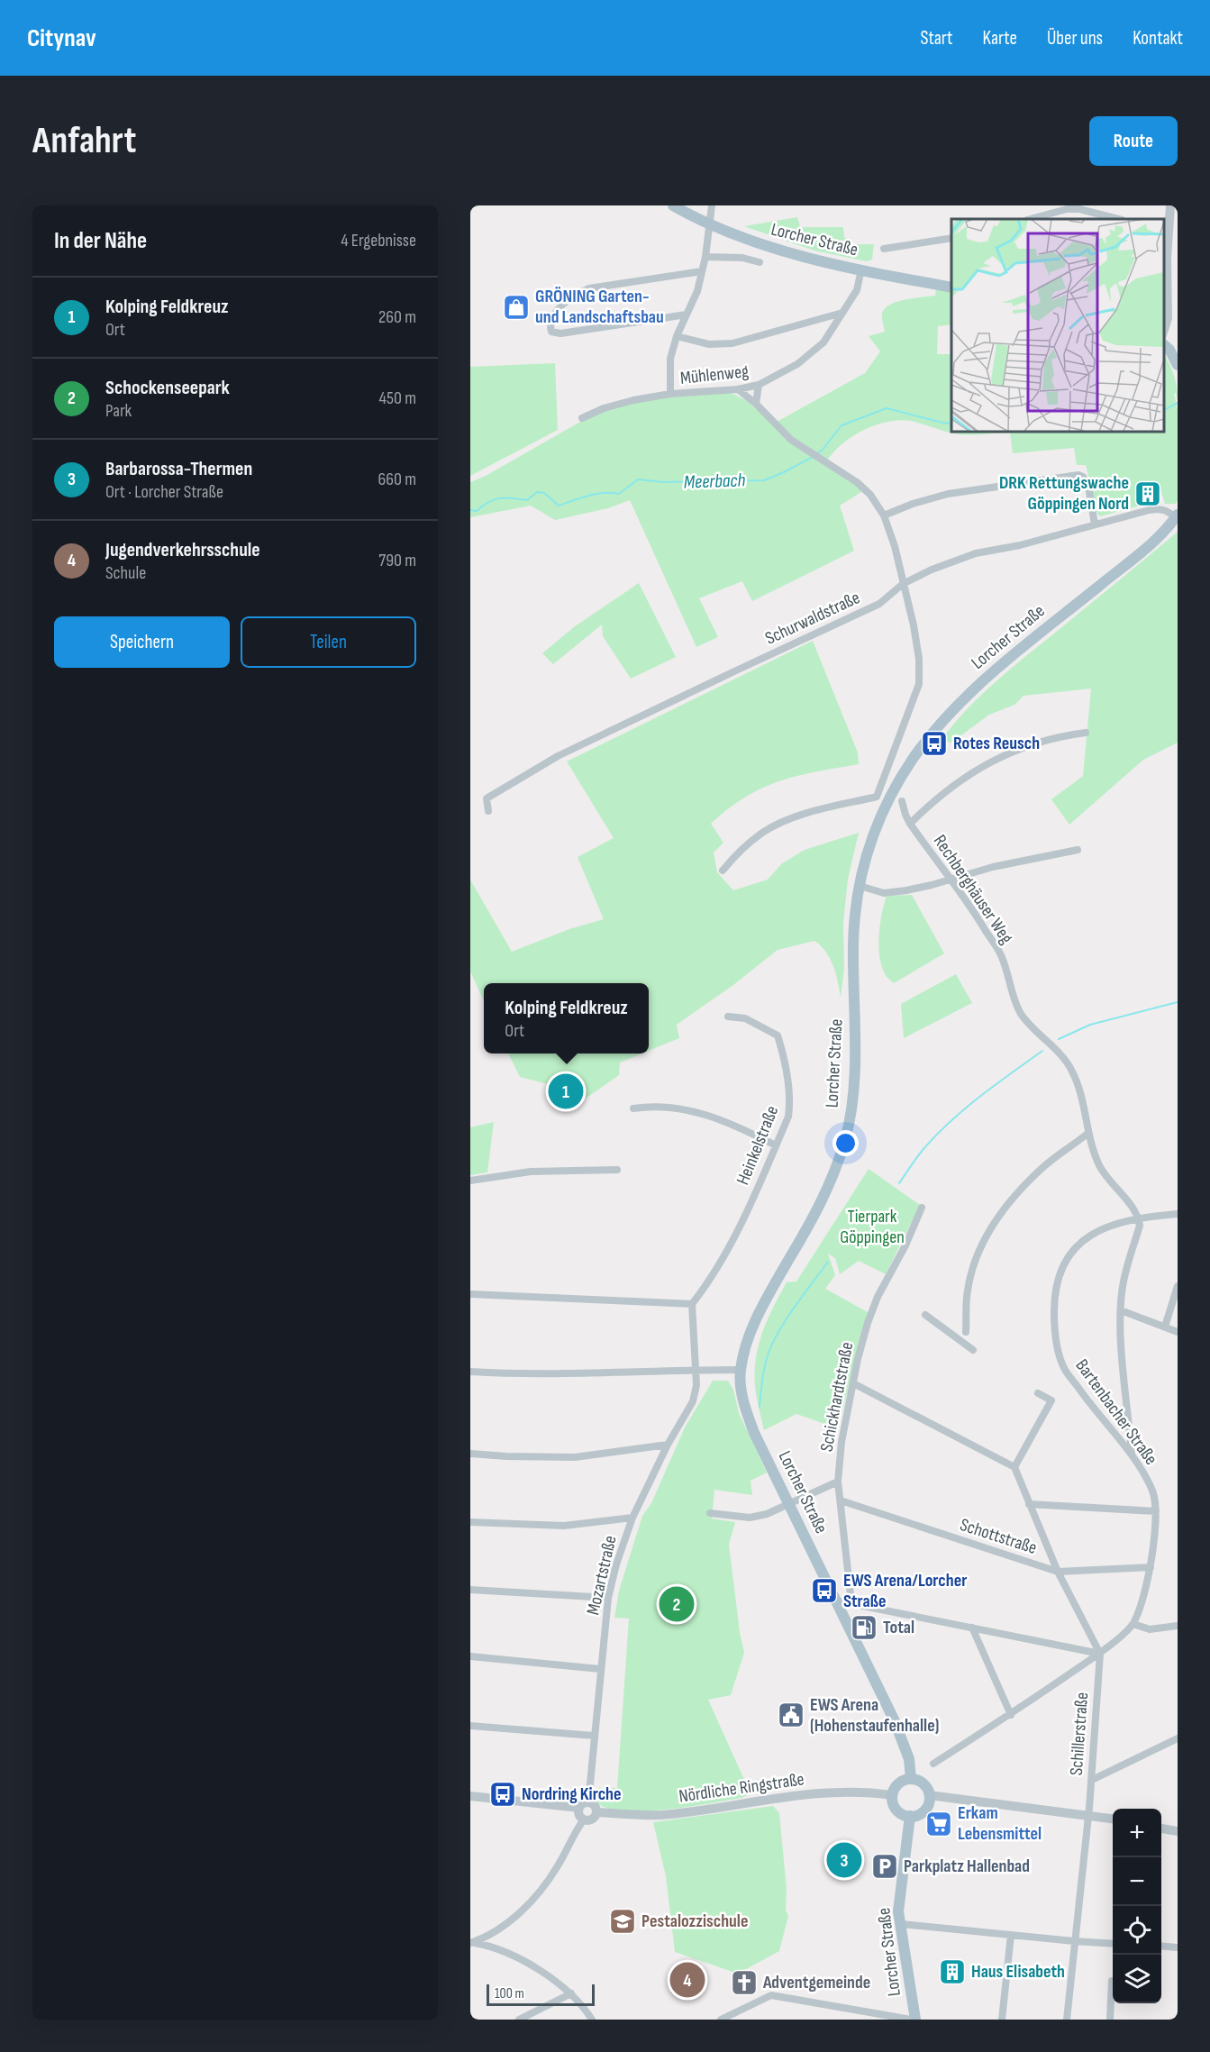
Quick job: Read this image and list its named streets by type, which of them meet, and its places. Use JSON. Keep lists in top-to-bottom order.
{
  "streets": {
    "main road": ["Lorcher Straße"],
    "street": [
      "Mühlenweg",
      "Schurwaldstraße",
      "Rechberghäuser Weg",
      "Heinkelstraße",
      "Schickhardtstraße",
      "Bartenbacher Straße",
      "Schottstraße",
      "Mozartstraße",
      "Schillerstraße",
      "Nördliche Ringstraße"
    ]
  },
  "crossings": [
    ["Lorcher Straße", "Mühlenweg"],
    ["Lorcher Straße", "Schurwaldstraße"],
    ["Lorcher Straße", "Nördliche Ringstraße"],
    ["Rechberghäuser Weg", "Bartenbacher Straße"],
    ["Heinkelstraße", "Mozartstraße"],
    ["Schickhardtstraße", "Schottstraße"],
    ["Bartenbacher Straße", "Schottstraße"],
    ["Mozartstraße", "Nördliche Ringstraße"]
  ],
  "water": ["Meerbach"],
  "parks": ["Tierpark Göppingen"],
  "places": {
    "shop": ["GRÖNING Garten- und Landschaftsbau"],
    "building": ["DRK Rettungswache Göppingen Nord", "Haus Elisabeth"],
    "bus stop": ["Rotes Reusch", "EWS Arena/Lorcher Straße", "Nordring Kirche"],
    "fuel station": ["Total"],
    "public building": ["EWS Arena (Hohenstaufenhalle)"],
    "supermarket": ["Erkam Lebensmittel"],
    "parking": ["Parkplatz Hallenbad"],
    "school or university": ["Pestalozzischule"],
    "church": ["Adventgemeinde"]
  },
  "scale_bar": "100 m",
  "page": {
    "header": "Citynav",
    "nav": [
      "Start",
      "Karte",
      "Über uns",
      "Kontakt"
    ],
    "buttons": [
      "Route",
      ["Speichern", "Teilen"]
    ],
    "title": "Anfahrt",
    "heading": ["In der Nähe", "4 Ergebnisse"],
    "list": [
      {
        "mark": "1",
        "name": "Kolping Feldkreuz",
        "note": "Ort",
        "value": "260 m"
      },
      {
        "mark": "2",
        "name": "Schockenseepark",
        "note": "Park",
        "value": "450 m"
      },
      {
        "mark": "3",
        "name": "Barbarossa-Thermen",
        "note": "Ort · Lorcher Straße",
        "value": "660 m"
      },
      {
        "mark": "4",
        "name": "Jugendverkehrsschule",
        "note": "Schule",
        "value": "790 m"
      }
    ],
    "popup": ["Kolping Feldkreuz", "Ort"],
    "pins": [
      "1",
      "2",
      "3",
      "4"
    ],
    "map_buttons": ["+", "−"],
    "scale": "100 m"
  }
}
